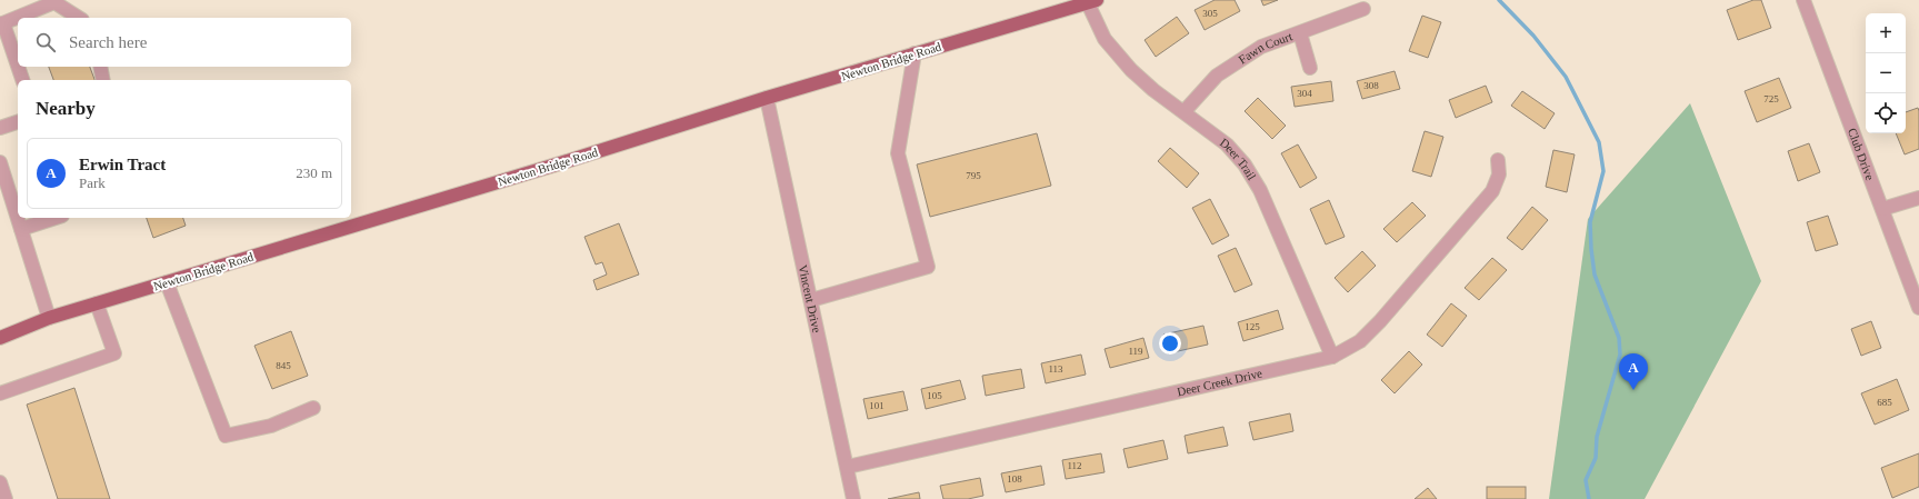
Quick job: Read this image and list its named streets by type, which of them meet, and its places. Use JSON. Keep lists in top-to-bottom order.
{
  "streets": {
    "main road": ["Newton Bridge Road"],
    "street": [
      "Fawn Court",
      "Club Drive",
      "Deer Trail",
      "Vincent Drive",
      "Deer Creek Drive"
    ]
  },
  "crossings": [
    ["Fawn Court", "Deer Trail"],
    ["Newton Bridge Road", "Deer Trail"],
    ["Newton Bridge Road", "Vincent Drive"],
    ["Deer Trail", "Deer Creek Drive"],
    ["Vincent Drive", "Deer Creek Drive"]
  ],
  "house_numbers": [
    "305",
    "308",
    "304",
    "725",
    "795",
    "125",
    "119",
    "845",
    "113",
    "105",
    "685",
    "101",
    "112",
    "108"
  ],
  "page": {
    "map_buttons": ["+", "−"],
    "search": "Search here",
    "heading": "Nearby",
    "list": [
      {
        "mark": "A",
        "name": "Erwin Tract",
        "note": "Park",
        "value": "230 m"
      }
    ],
    "pins": "A"
  }
}
